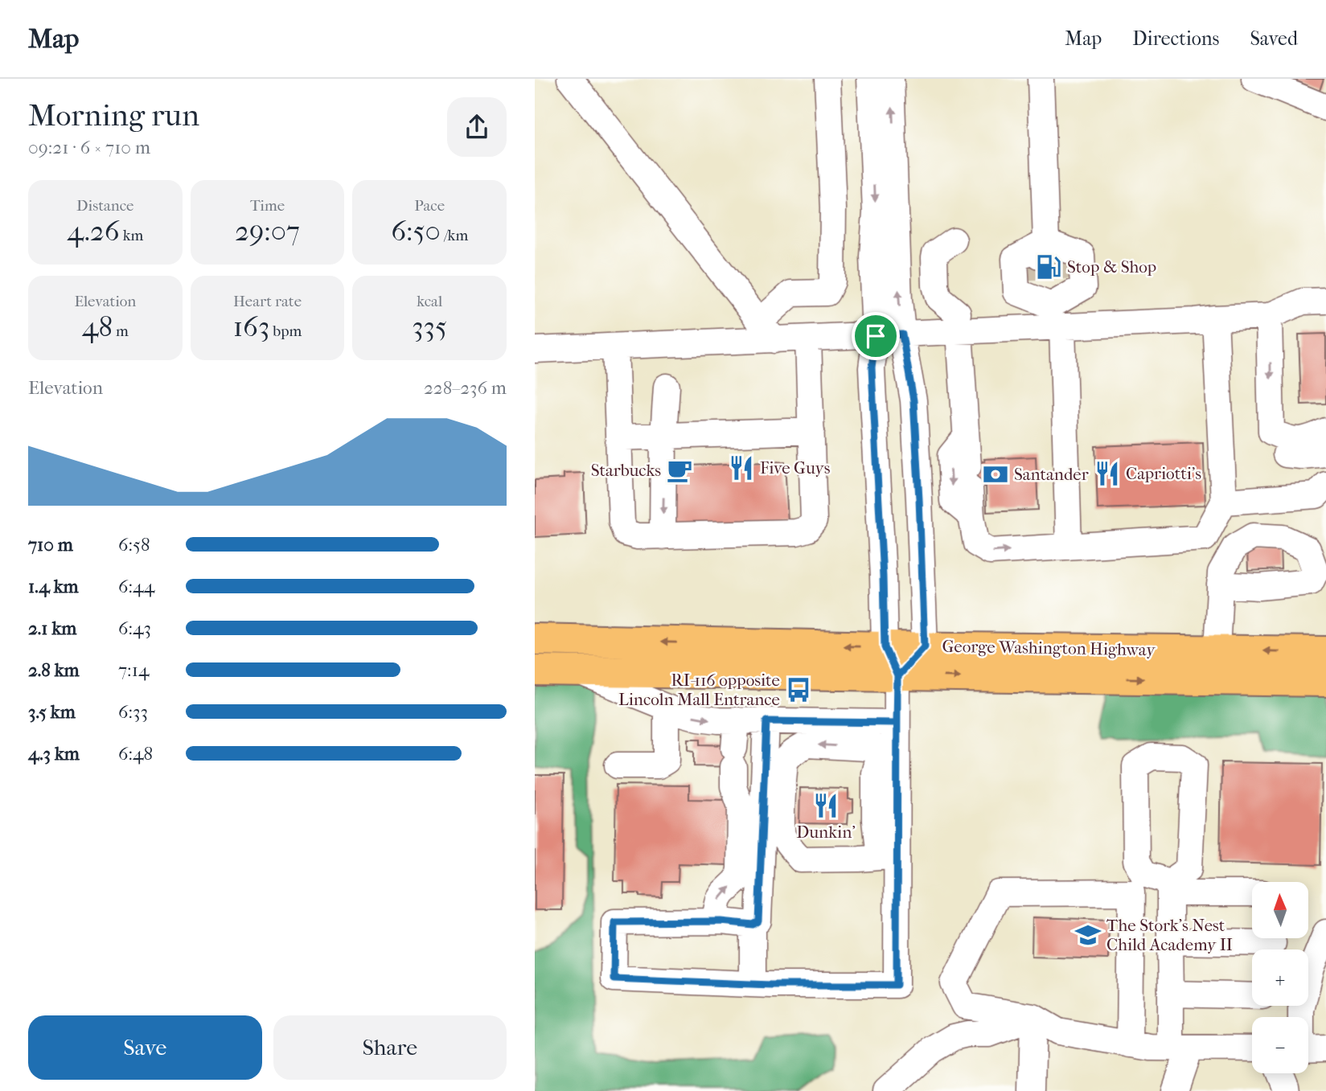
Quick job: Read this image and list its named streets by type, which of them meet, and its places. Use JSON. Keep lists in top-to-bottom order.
{
  "streets": {
    "main road": ["George Washington Highway"]
  },
  "places": {
    "fuel station": ["Stop & Shop"],
    "restaurant": ["Five Guys", "Capriotti's", "Dunkin'"],
    "cafe": ["Starbucks"],
    "bank": ["Santander"],
    "bus stop": ["RI-116 opposite Lincoln Mall Entrance"],
    "school or university": ["The Stork's Nest Child Academy II"]
  },
  "north": "top",
  "page": {
    "header": "Map",
    "nav": ["Map", "Directions", "Saved"],
    "heading": ["Morning run", "09:21 · 6 × 710 m"],
    "stats": [
      ["Distance", "4.26 km"],
      ["Time", "29:07"],
      ["Pace", "6:50 /km"],
      ["Elevation", "48 m"],
      ["Heart rate", "163 bpm"],
      ["kcal", "335"]
    ],
    "chart": ["Elevation", "228–236 m"],
    "list": [
      {
        "name": "710 m",
        "note": "6:58"
      },
      {
        "name": "1.4 km",
        "note": "6:44"
      },
      {
        "name": "2.1 km",
        "note": "6:43"
      },
      {
        "name": "2.8 km",
        "note": "7:14"
      },
      {
        "name": "3.5 km",
        "note": "6:33"
      },
      {
        "name": "4.3 km",
        "note": "6:48"
      }
    ],
    "map_buttons": ["+", "−"],
    "buttons": ["Save", "Share"]
  }
}
